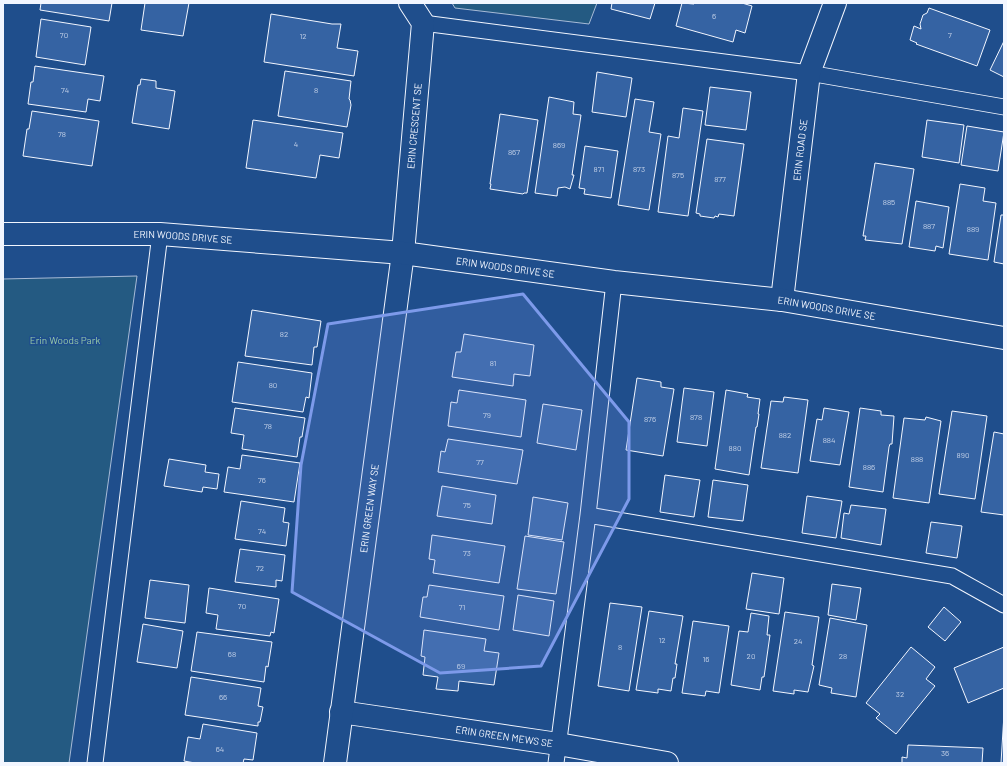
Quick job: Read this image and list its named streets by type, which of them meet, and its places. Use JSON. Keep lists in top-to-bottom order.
{
  "streets": {
    "street": [
      "ERIN CRESCENT SE",
      "ERIN ROAD SE",
      "ERIN WOODS DRIVE SE",
      "ERIN GREEN WAY SE",
      "ERIN GREEN MEWS SE"
    ]
  },
  "crossings": [
    ["ERIN CRESCENT SE", "ERIN WOODS DRIVE SE"],
    ["ERIN CRESCENT SE", "ERIN GREEN WAY SE"],
    ["ERIN ROAD SE", "ERIN WOODS DRIVE SE"],
    ["ERIN WOODS DRIVE SE", "ERIN GREEN WAY SE"],
    ["ERIN GREEN WAY SE", "ERIN GREEN MEWS SE"]
  ],
  "parks": ["Erin Woods Park"],
  "house_numbers": [
    "6",
    "70",
    "7",
    "12",
    "74",
    "8",
    "78",
    "4",
    "869",
    "867",
    "871",
    "873",
    "875",
    "877",
    "885",
    "887",
    "889",
    "82",
    "81",
    "80",
    "79",
    "878",
    "876",
    "78",
    "882",
    "884",
    "880",
    "890",
    "888",
    "77",
    "886",
    "76",
    "75",
    "74",
    "73",
    "72",
    "70",
    "71",
    "12",
    "24",
    "8",
    "68",
    "20",
    "28",
    "16",
    "69",
    "32",
    "66",
    "64",
    "36"
  ]
}
